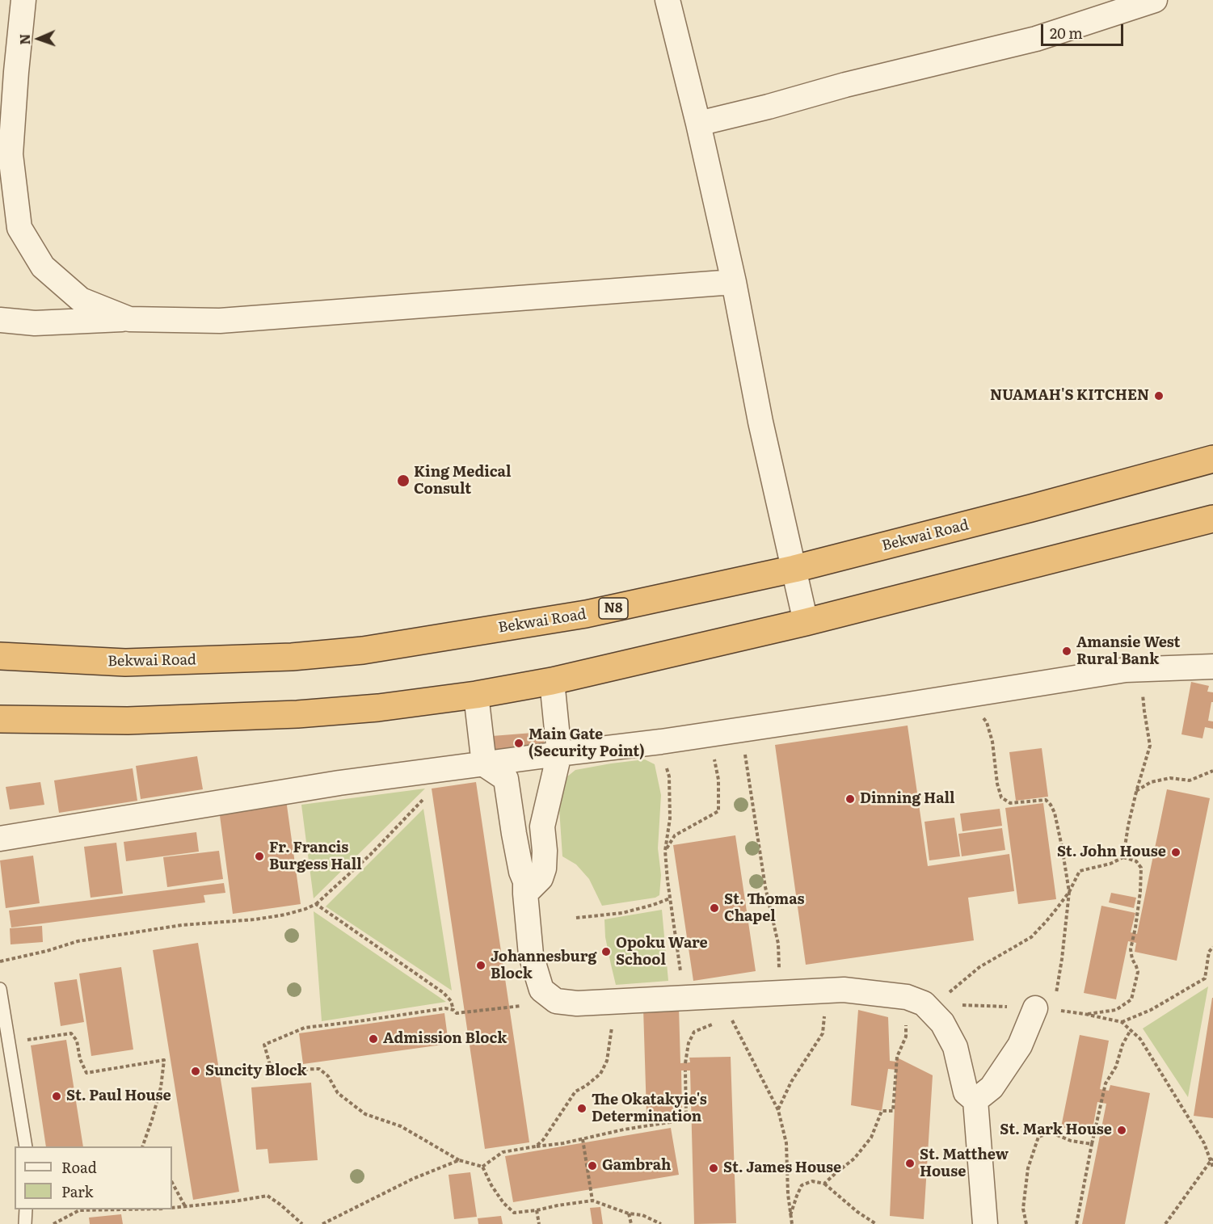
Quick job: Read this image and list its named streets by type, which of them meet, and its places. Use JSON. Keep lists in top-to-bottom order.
{
  "streets": {
    "highway": ["Bekwai Road", "N8"]
  },
  "places": [
    "NUAMAH'S KITCHEN",
    "King Medical Consult",
    "Amansie West Rural Bank",
    "Main Gate (Security Point)",
    "Dinning Hall",
    "St. John House",
    "Fr. Francis Burgess Hall",
    "St. Thomas Chapel",
    "Opoku Ware School",
    "Johannesburg Block",
    "Admission Block",
    "Suncity Block",
    "St. Paul House",
    "The Okatakyie's Determination",
    "St. Mark House",
    "St. Matthew House",
    "Gambrah",
    "St. James House"
  ],
  "legend": ["Road", "Park"],
  "scale_bar": "20 m",
  "north": "left"
}
